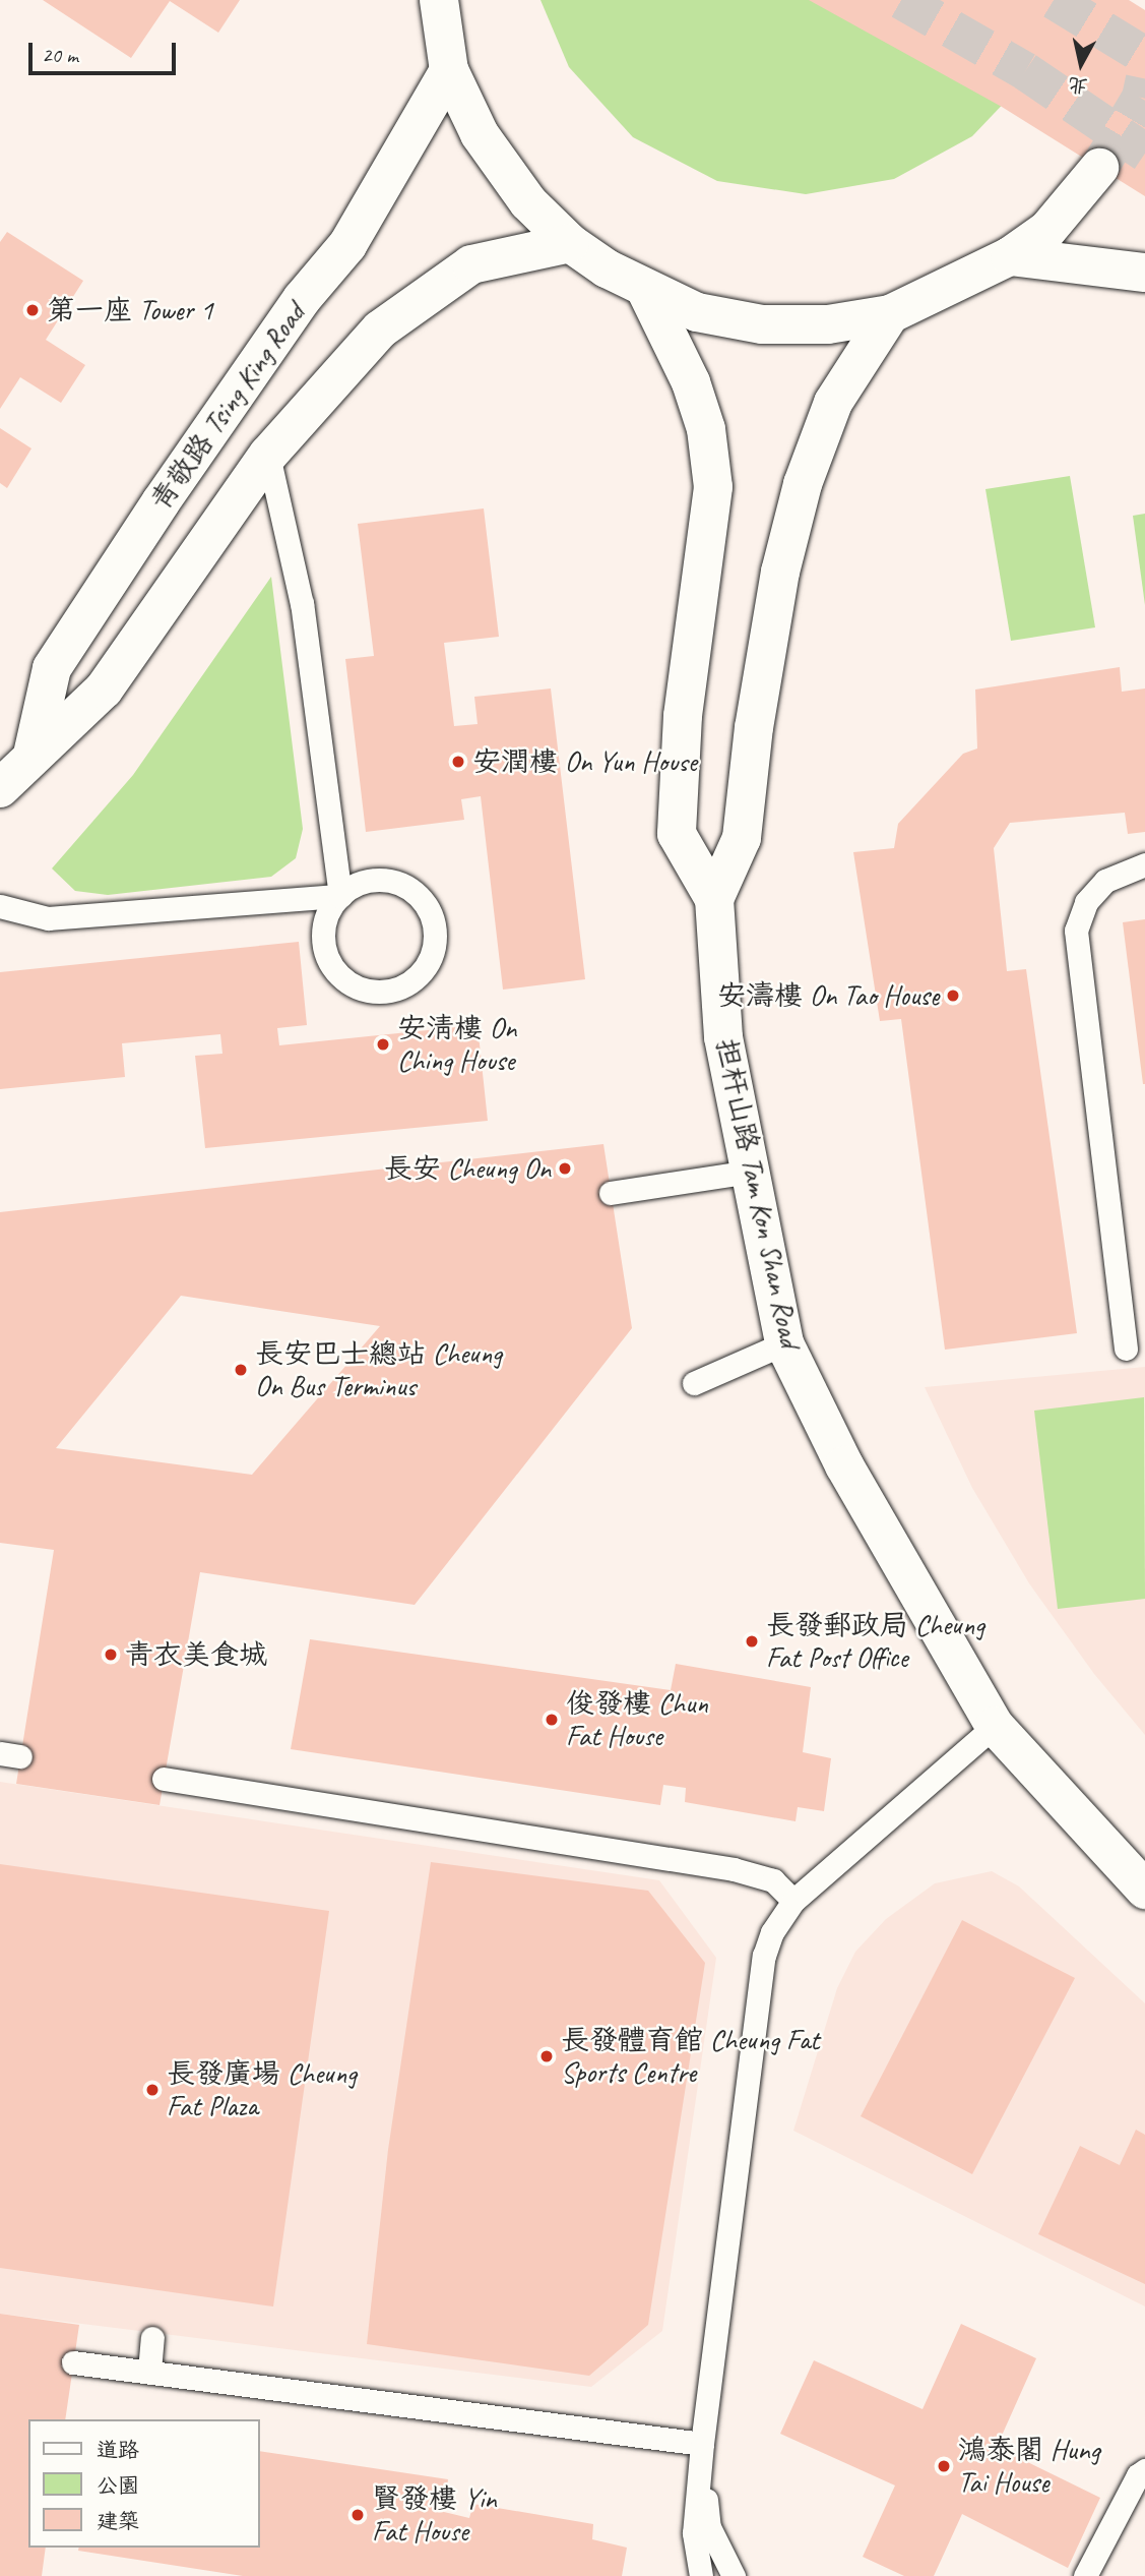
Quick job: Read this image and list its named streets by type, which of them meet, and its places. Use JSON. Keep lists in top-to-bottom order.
{
  "streets": {
    "main road": ["青敬路 Tsing King Road", "担杆山路 Tam Kon Shan Road"]
  },
  "places": [
    "第一座 Tower 1",
    "安潤樓 On Yun House",
    "安濤樓 On Tao House",
    "安清樓 On Ching House",
    "長安 Cheung On",
    "長安巴士總站 Cheung On Bus Terminus",
    "長發郵政局 Cheung Fat Post Office",
    "青衣美食城",
    "俊發樓 Chun Fat House",
    "長發體育館 Cheung Fat Sports Centre",
    "長發廣場 Cheung Fat Plaza",
    "鴻泰閣 Hung Tai House",
    "賢發樓 Yin Fat House"
  ],
  "legend": ["道路", "公園", "建築"],
  "scale_bar": "20 m",
  "north": "bottom"
}
